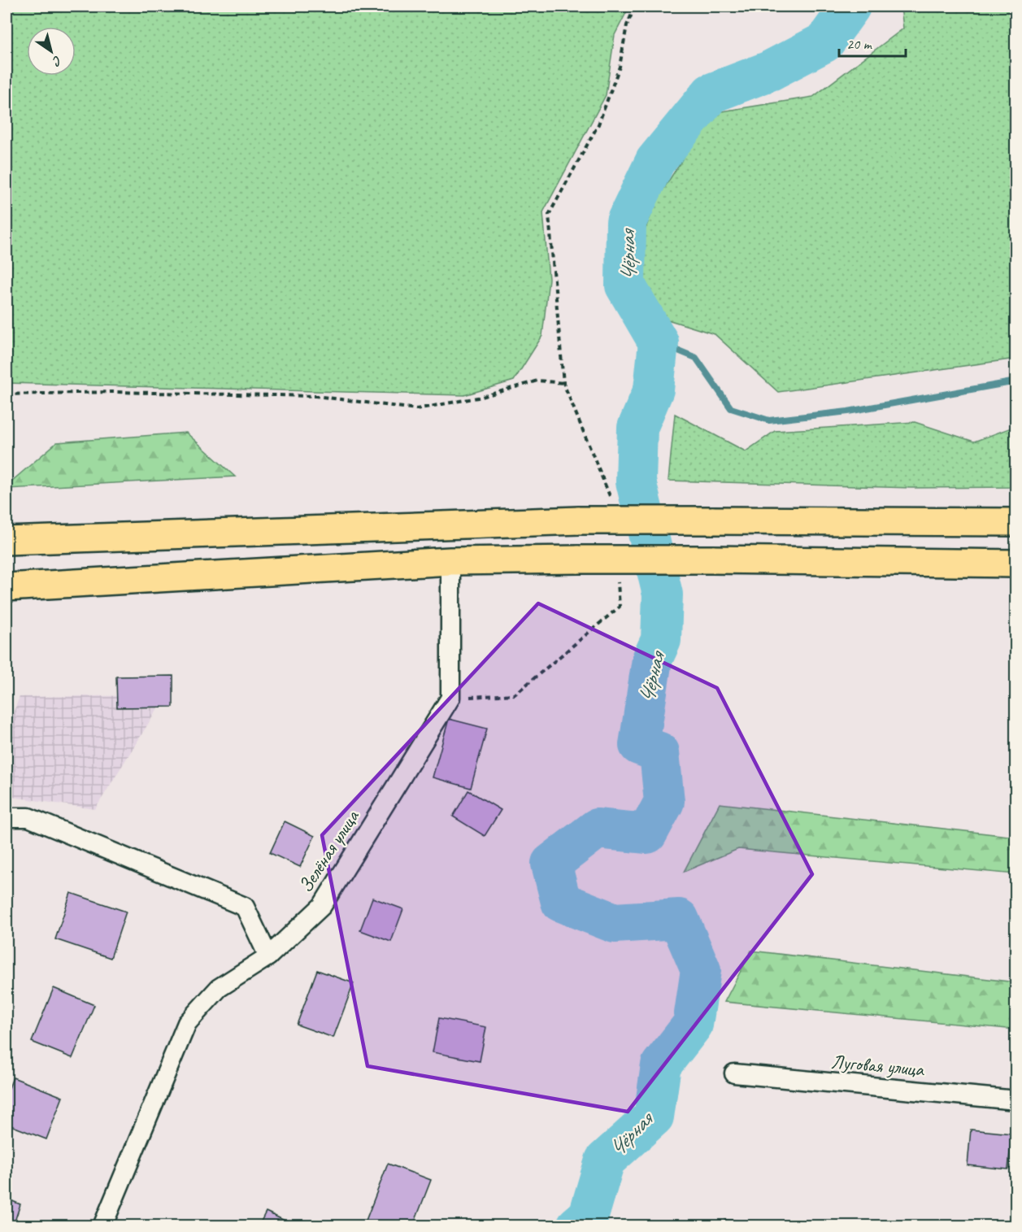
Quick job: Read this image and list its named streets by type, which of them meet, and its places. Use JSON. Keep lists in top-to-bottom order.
{
  "streets": {
    "street": ["Зелёная улица", "Луговая улица"]
  },
  "water": ["Чёрная"],
  "scale_bar": "20 m",
  "north": "bottom right"
}
